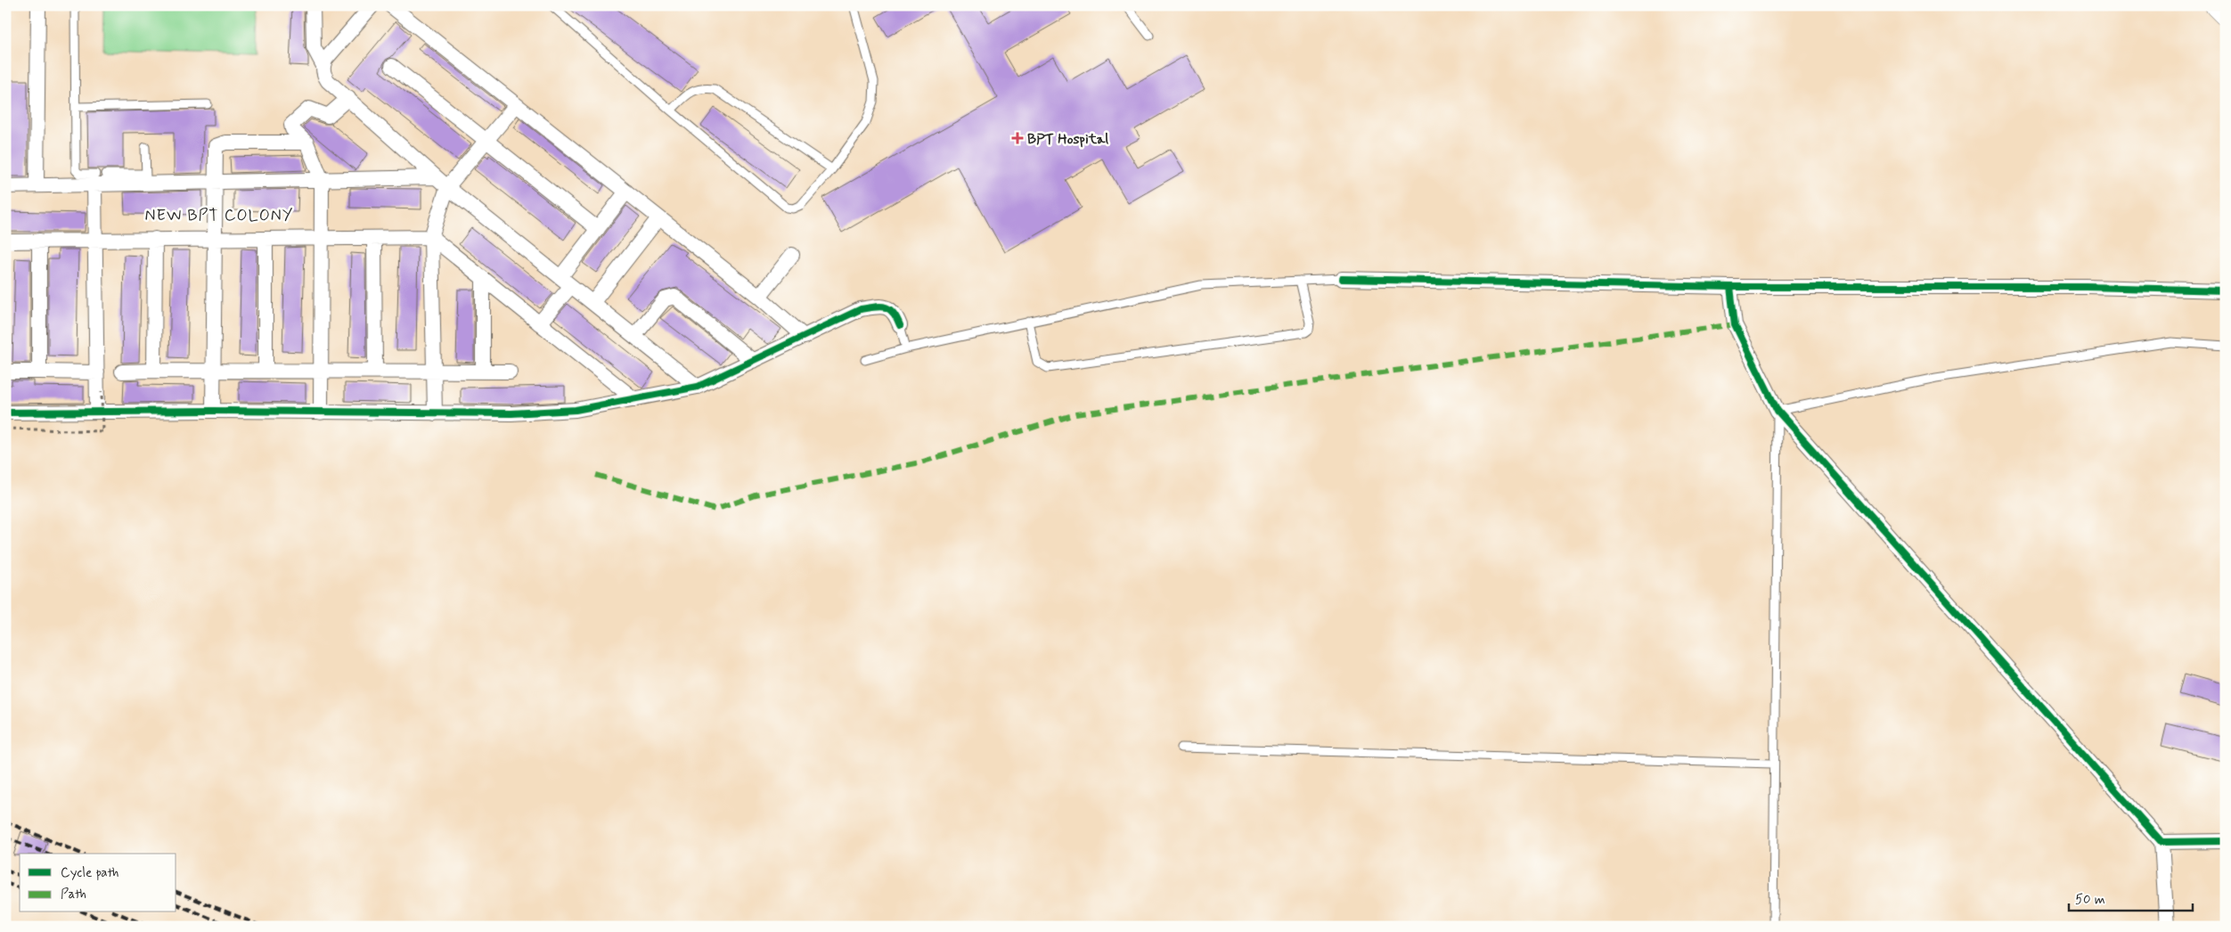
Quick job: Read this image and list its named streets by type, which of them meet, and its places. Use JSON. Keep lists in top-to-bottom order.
{
  "districts": ["NEW BPT COLONY"],
  "places": {
    "health": ["BPT Hospital"]
  },
  "legend": ["Cycle path", "Path"],
  "scale_bar": "50 m"
}
